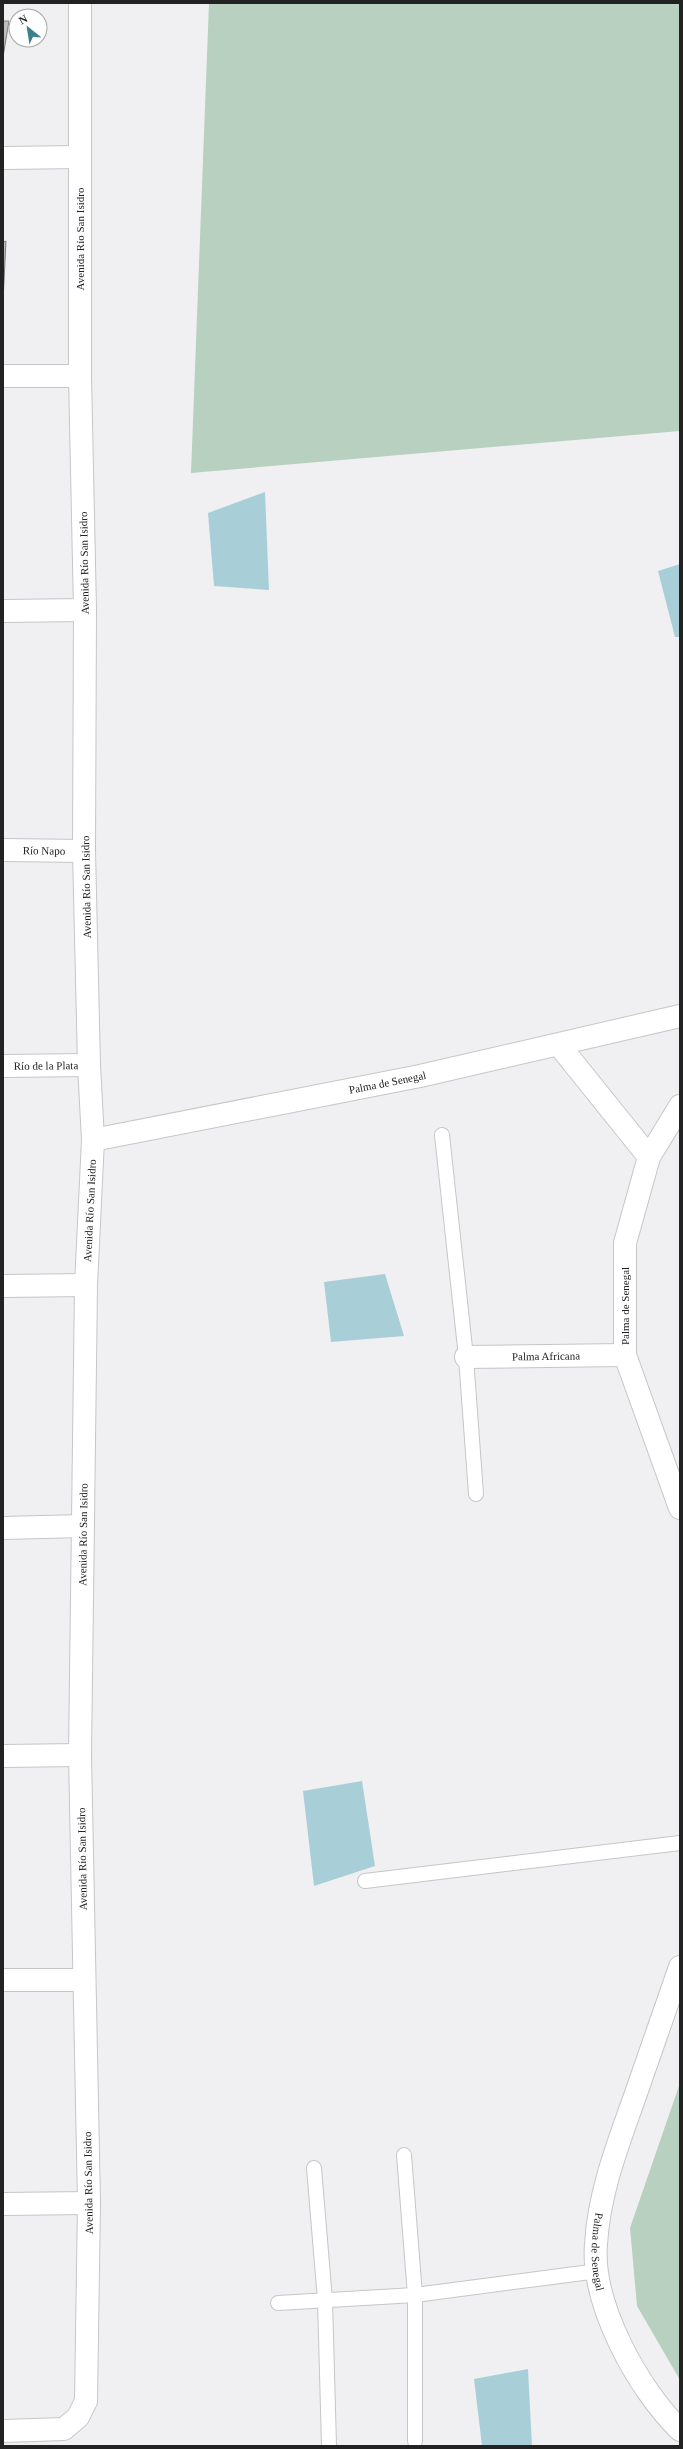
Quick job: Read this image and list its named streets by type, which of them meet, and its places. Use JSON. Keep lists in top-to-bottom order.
{
  "streets": {
    "street": [
      "Avenida Río San Isidro",
      "Río Napo",
      "Río de la Plata",
      "Palma de Senegal",
      "Palma Africana"
    ]
  },
  "crossings": [
    ["Avenida Río San Isidro", "Río Napo"],
    ["Avenida Río San Isidro", "Río de la Plata"],
    ["Avenida Río San Isidro", "Palma de Senegal"],
    ["Palma de Senegal", "Palma Africana"]
  ],
  "north": "top left"
}
